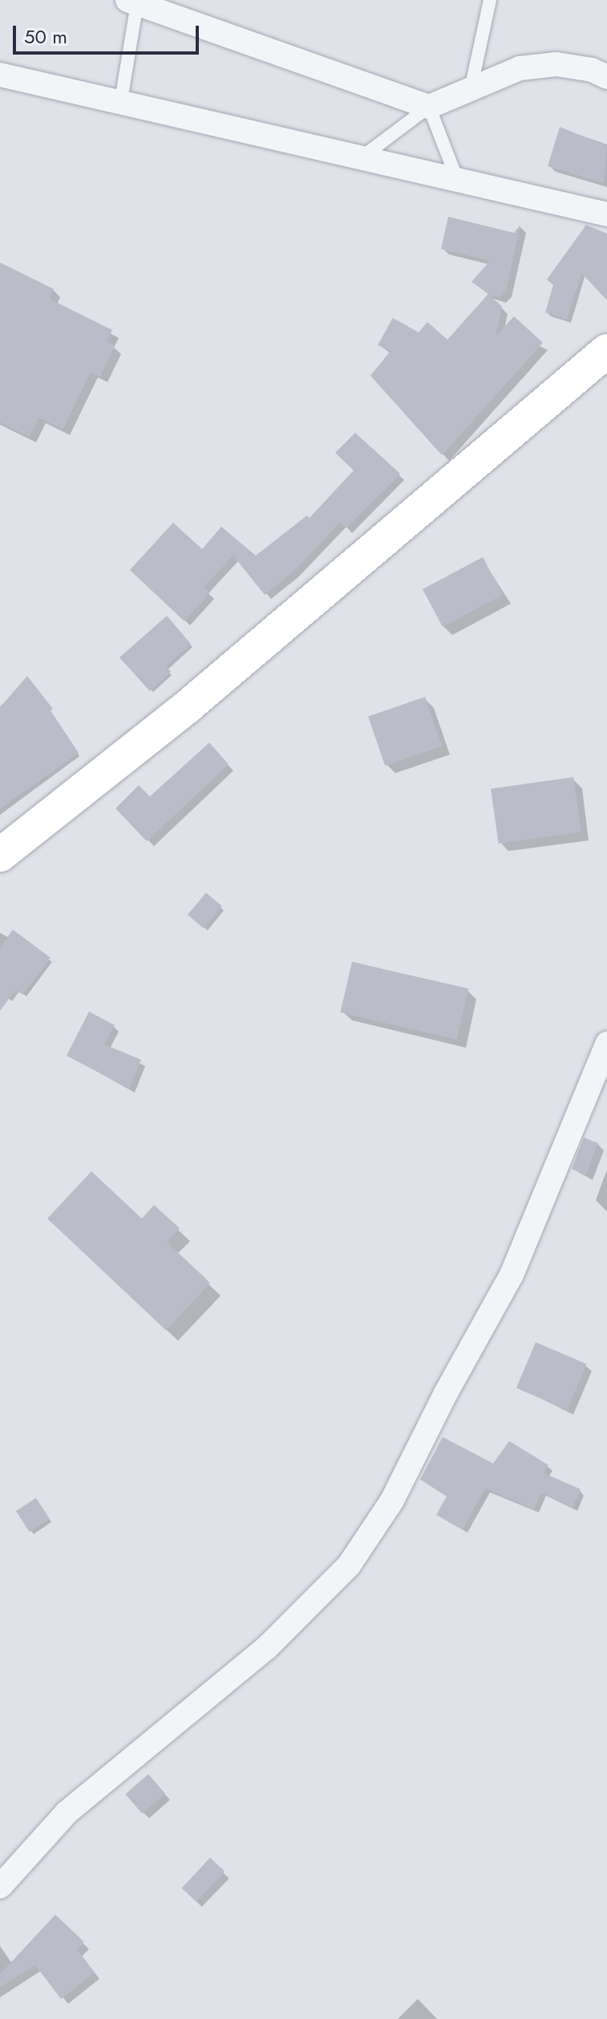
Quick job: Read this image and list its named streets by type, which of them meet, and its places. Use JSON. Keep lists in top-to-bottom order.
{
  "scale_bar": "50 m"
}
